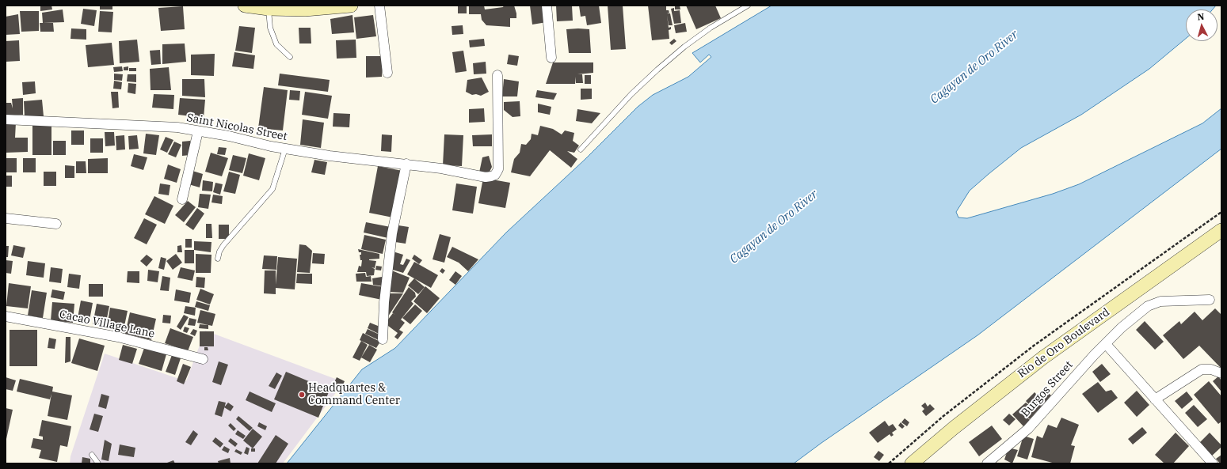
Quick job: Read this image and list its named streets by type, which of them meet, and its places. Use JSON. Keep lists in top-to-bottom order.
{
  "streets": {
    "main road": ["Rio de Oro Boulevard"],
    "street": ["Saint Nicolas Street", "Cacao Village Lane", "Burgos Street"]
  },
  "water": ["Cagayan de Oro River"],
  "places": ["Headquartes & Command Center"],
  "north": "top"
}
